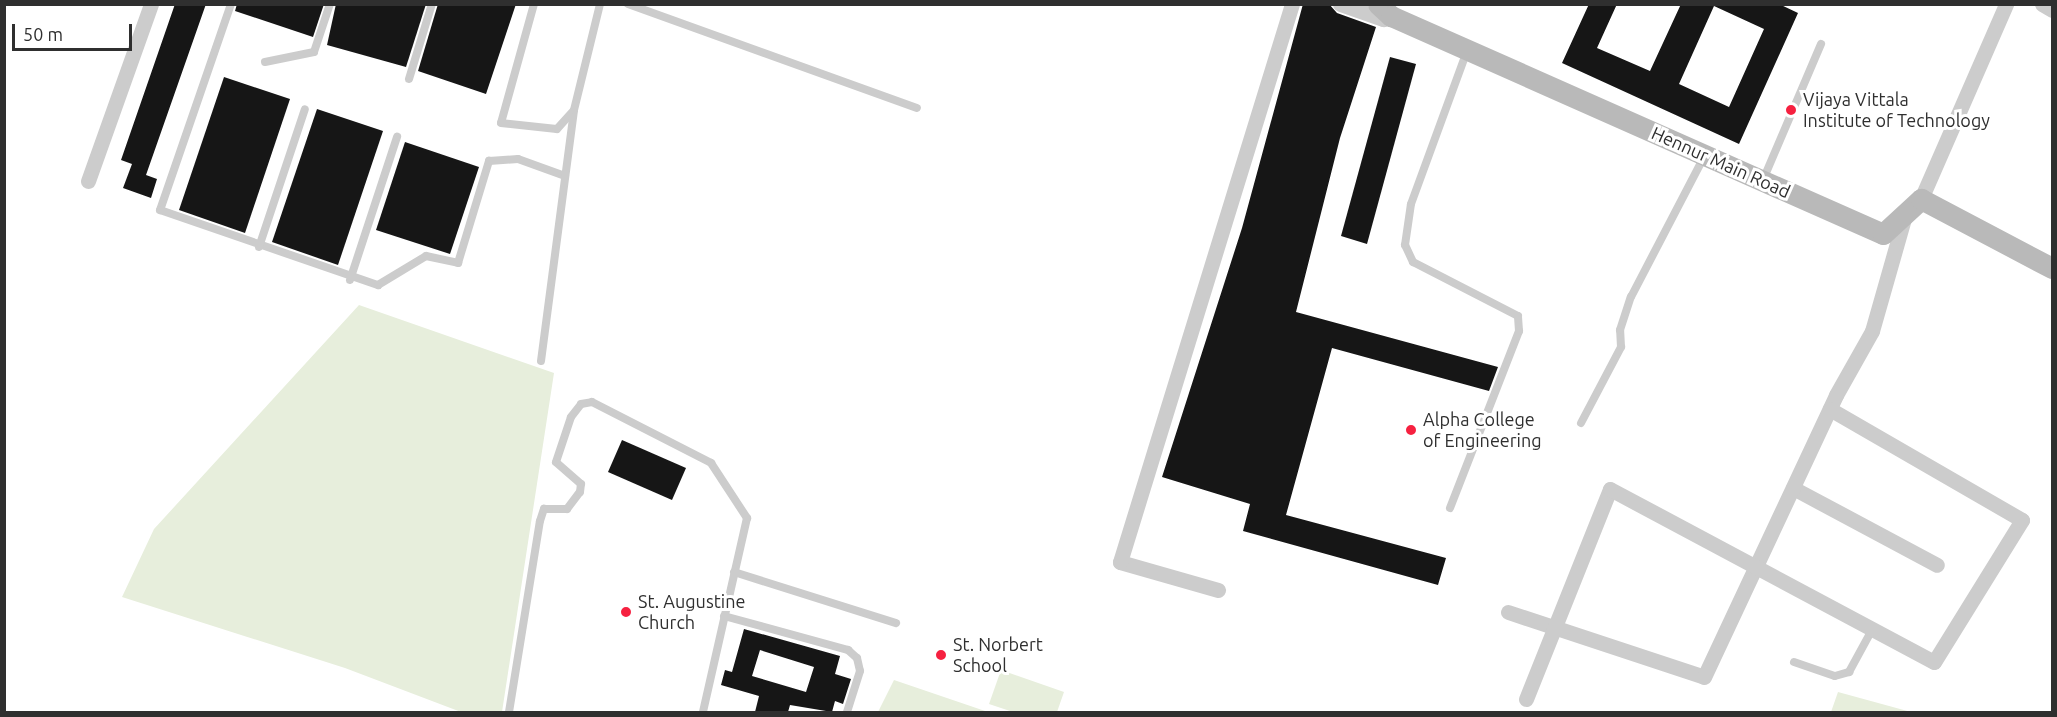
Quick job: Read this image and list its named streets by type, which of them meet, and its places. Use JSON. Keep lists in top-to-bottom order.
{
  "streets": {
    "main road": ["Hennur Main Road"]
  },
  "places": [
    "Vijaya Vittala Institute of Technology",
    "Alpha College of Engineering",
    "St. Augustine Church",
    "St. Norbert School"
  ],
  "scale_bar": "50 m"
}
